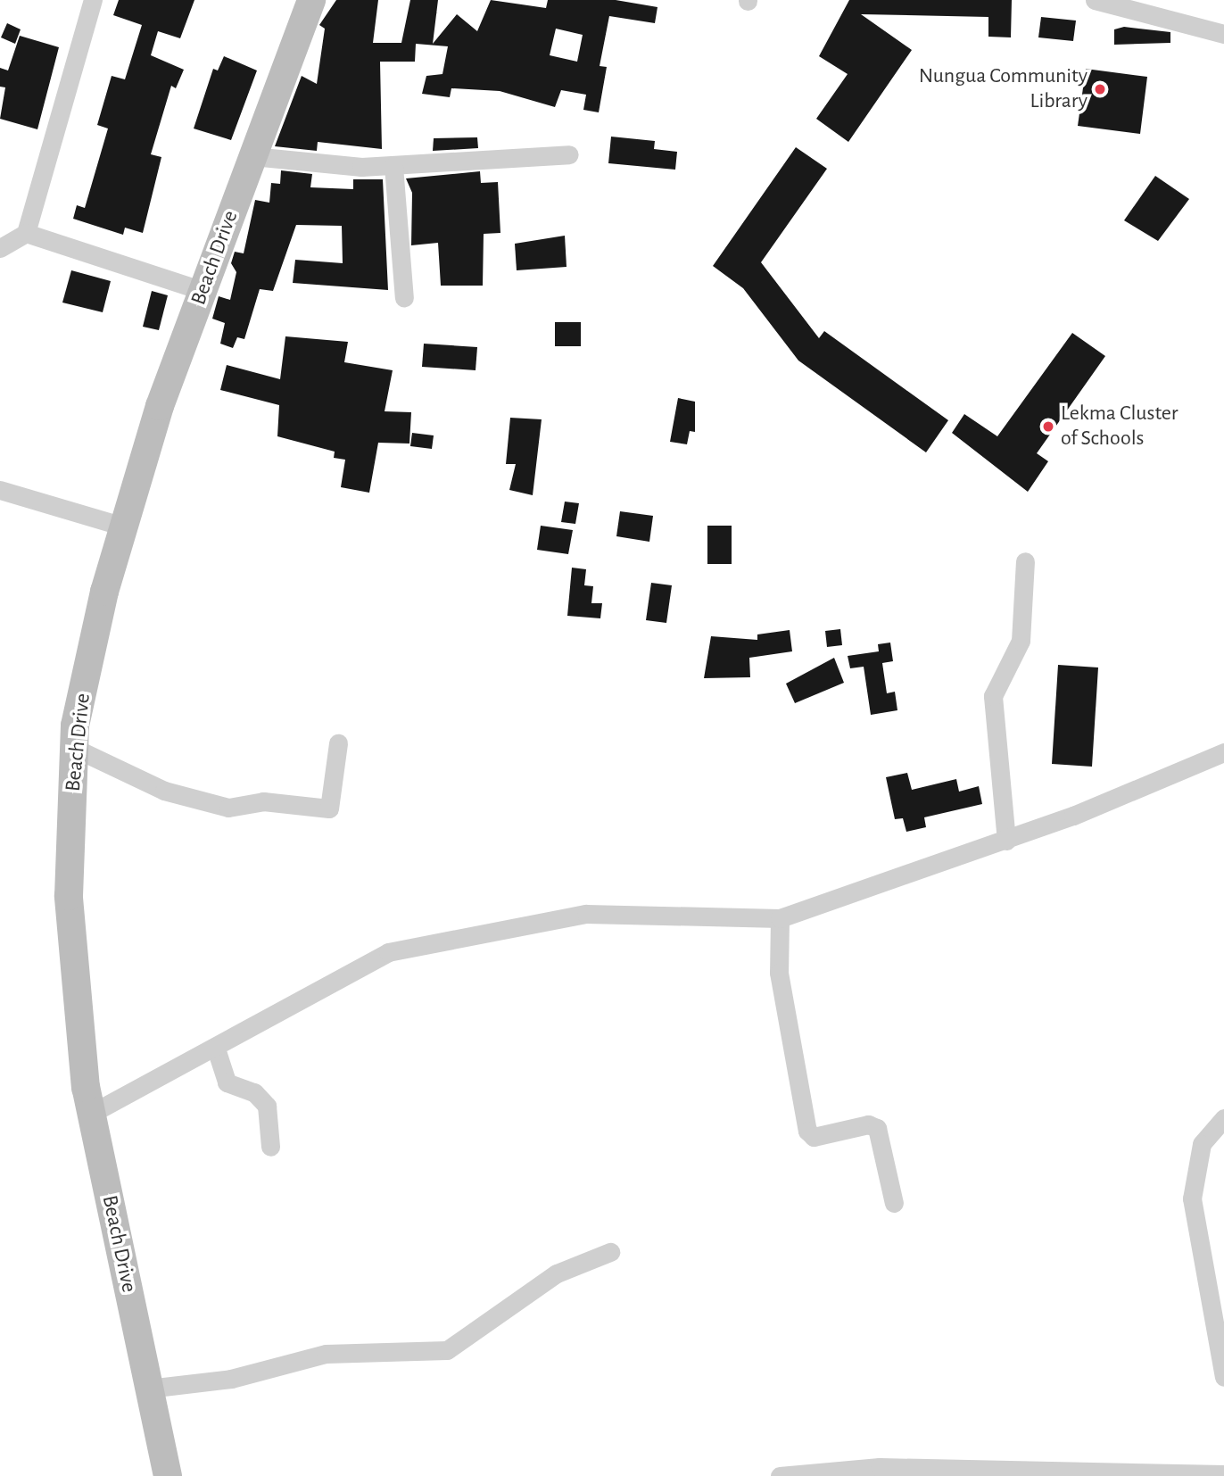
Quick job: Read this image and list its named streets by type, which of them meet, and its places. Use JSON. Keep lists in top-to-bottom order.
{
  "streets": {
    "street": ["Beach Drive"]
  },
  "places": ["Nungua Community Library", "Lekma Cluster of Schools"]
}
